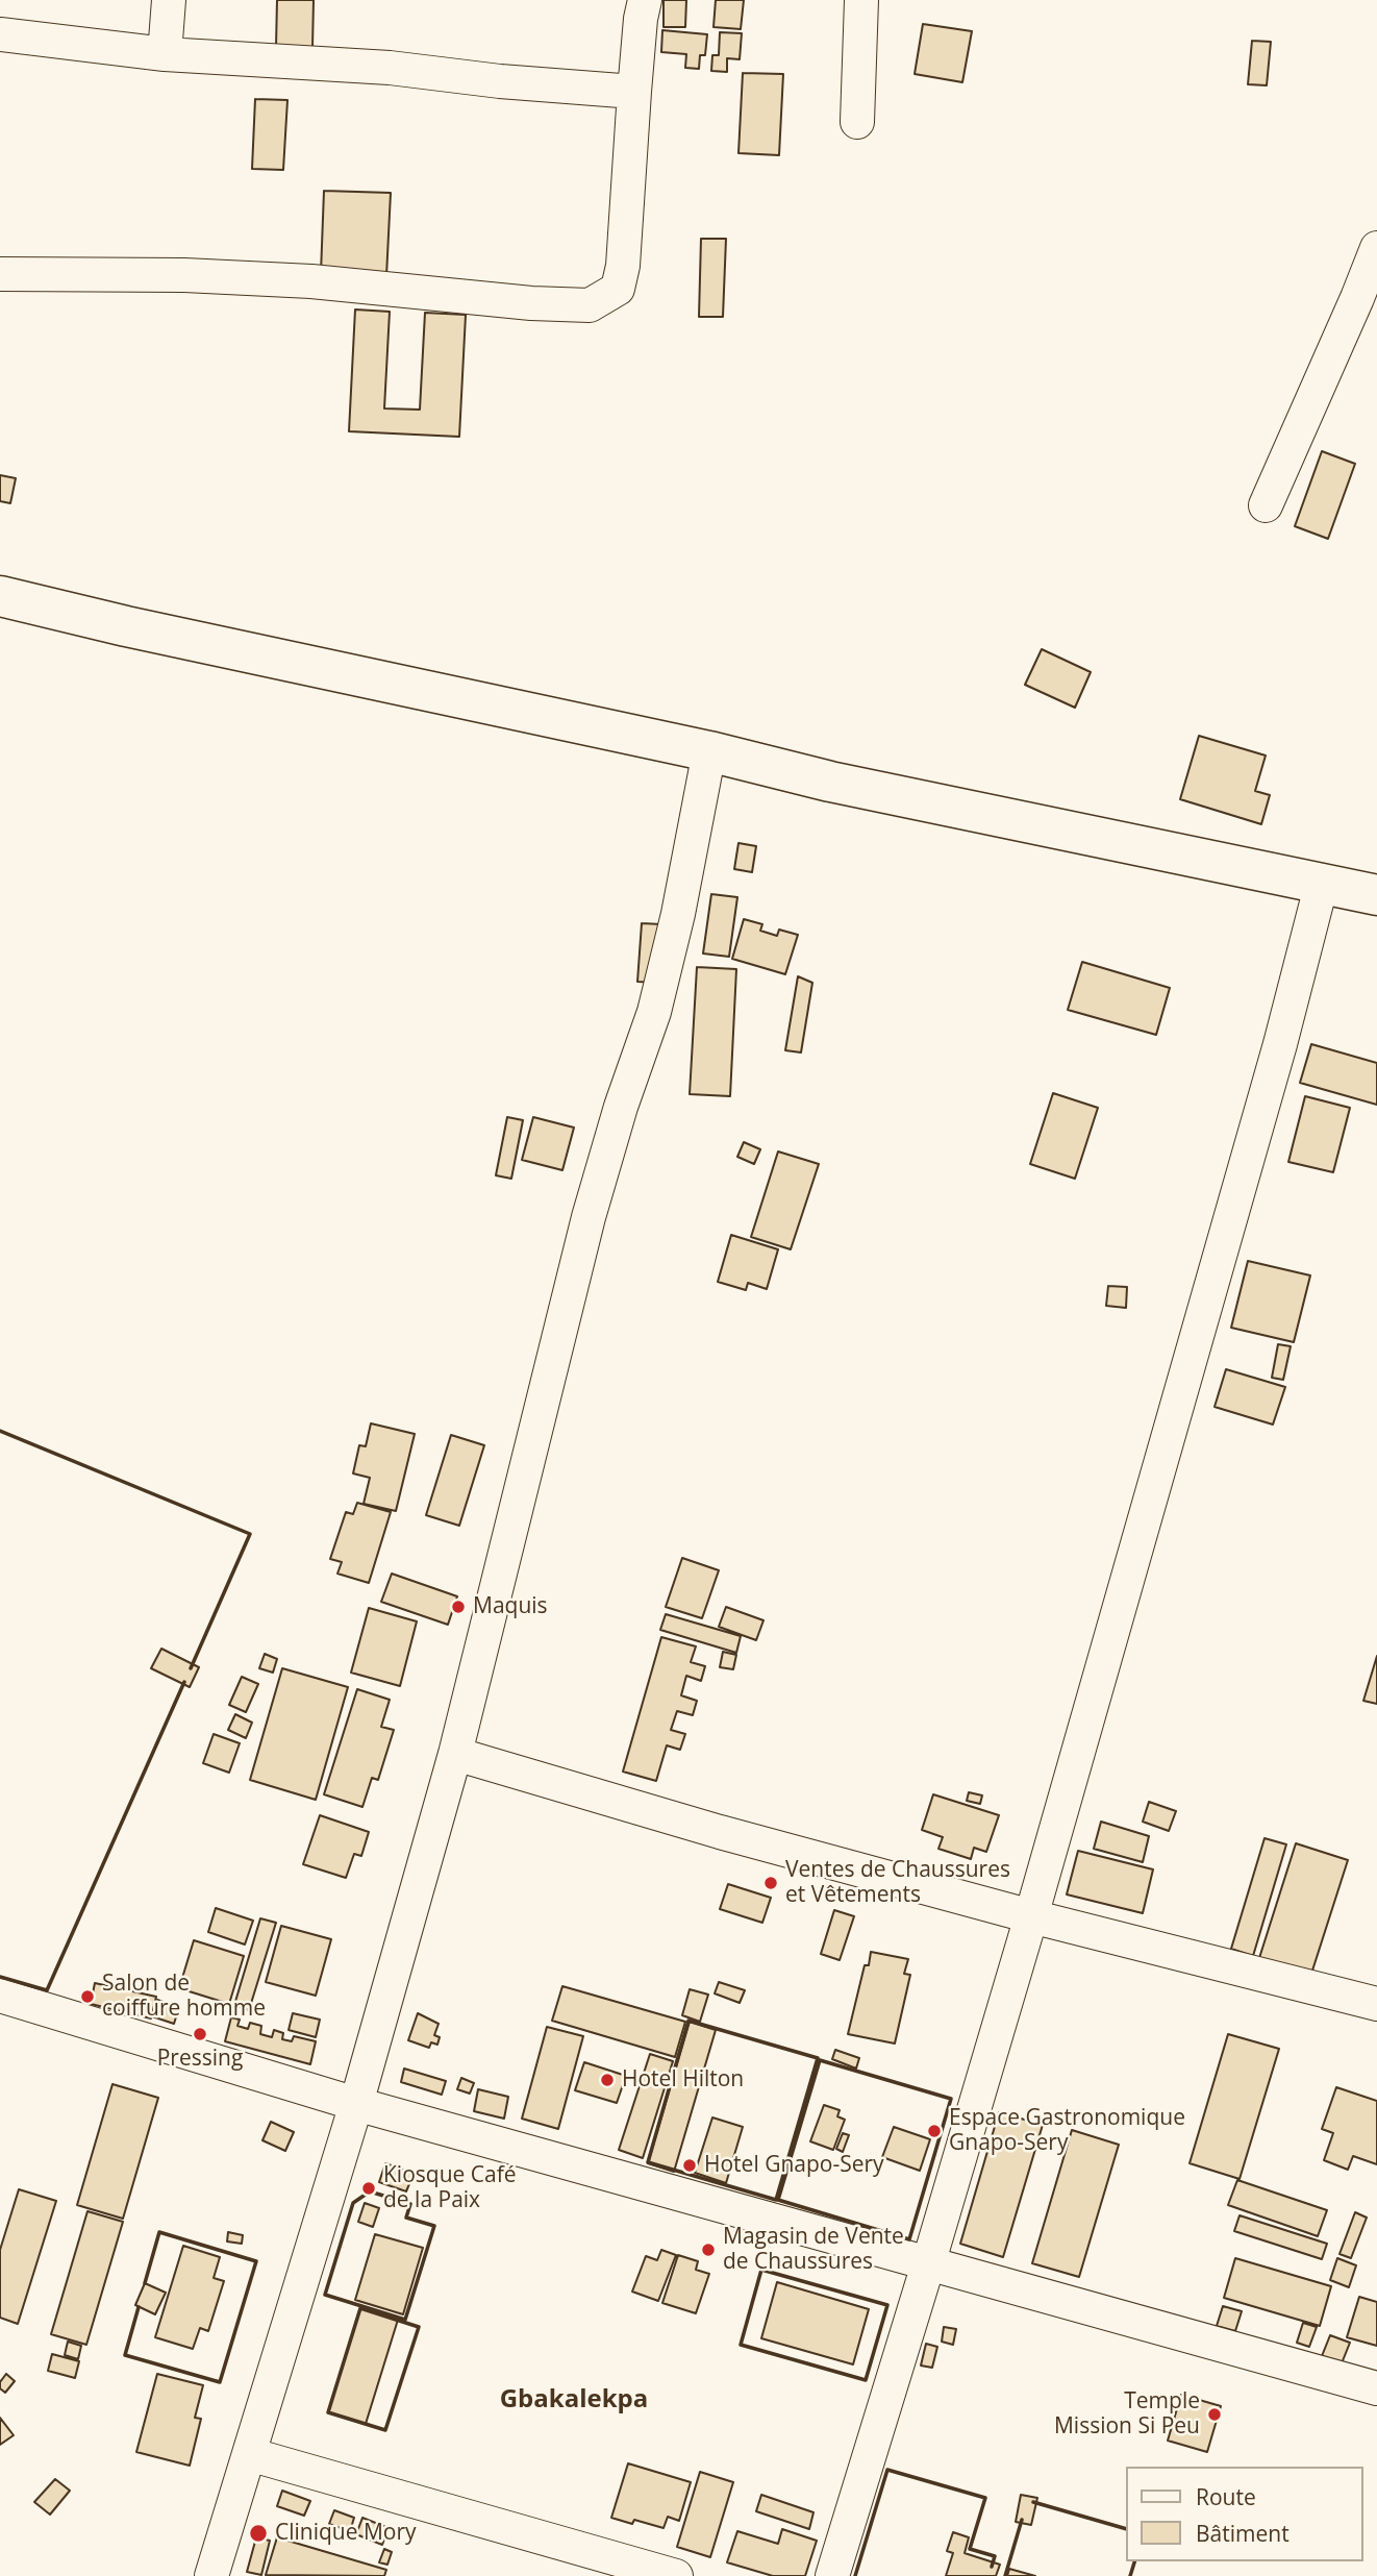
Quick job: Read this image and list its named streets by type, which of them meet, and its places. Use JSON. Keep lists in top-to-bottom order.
{
  "districts": ["Gbakalekpa"],
  "places": [
    "Maquis",
    "Ventes de Chaussures et Vêtements",
    "Salon de coiffure homme",
    "Pressing",
    "Hotel Hilton",
    "Espace Gastronomique Gnapo-Sery",
    "Hotel Gnapo-Sery",
    "Kiosque Café de la Paix",
    "Magasin de Vente de Chaussures",
    "Temple Mission Si Peu",
    "Clinique Mory"
  ],
  "legend": ["Route", "Bâtiment"]
}
